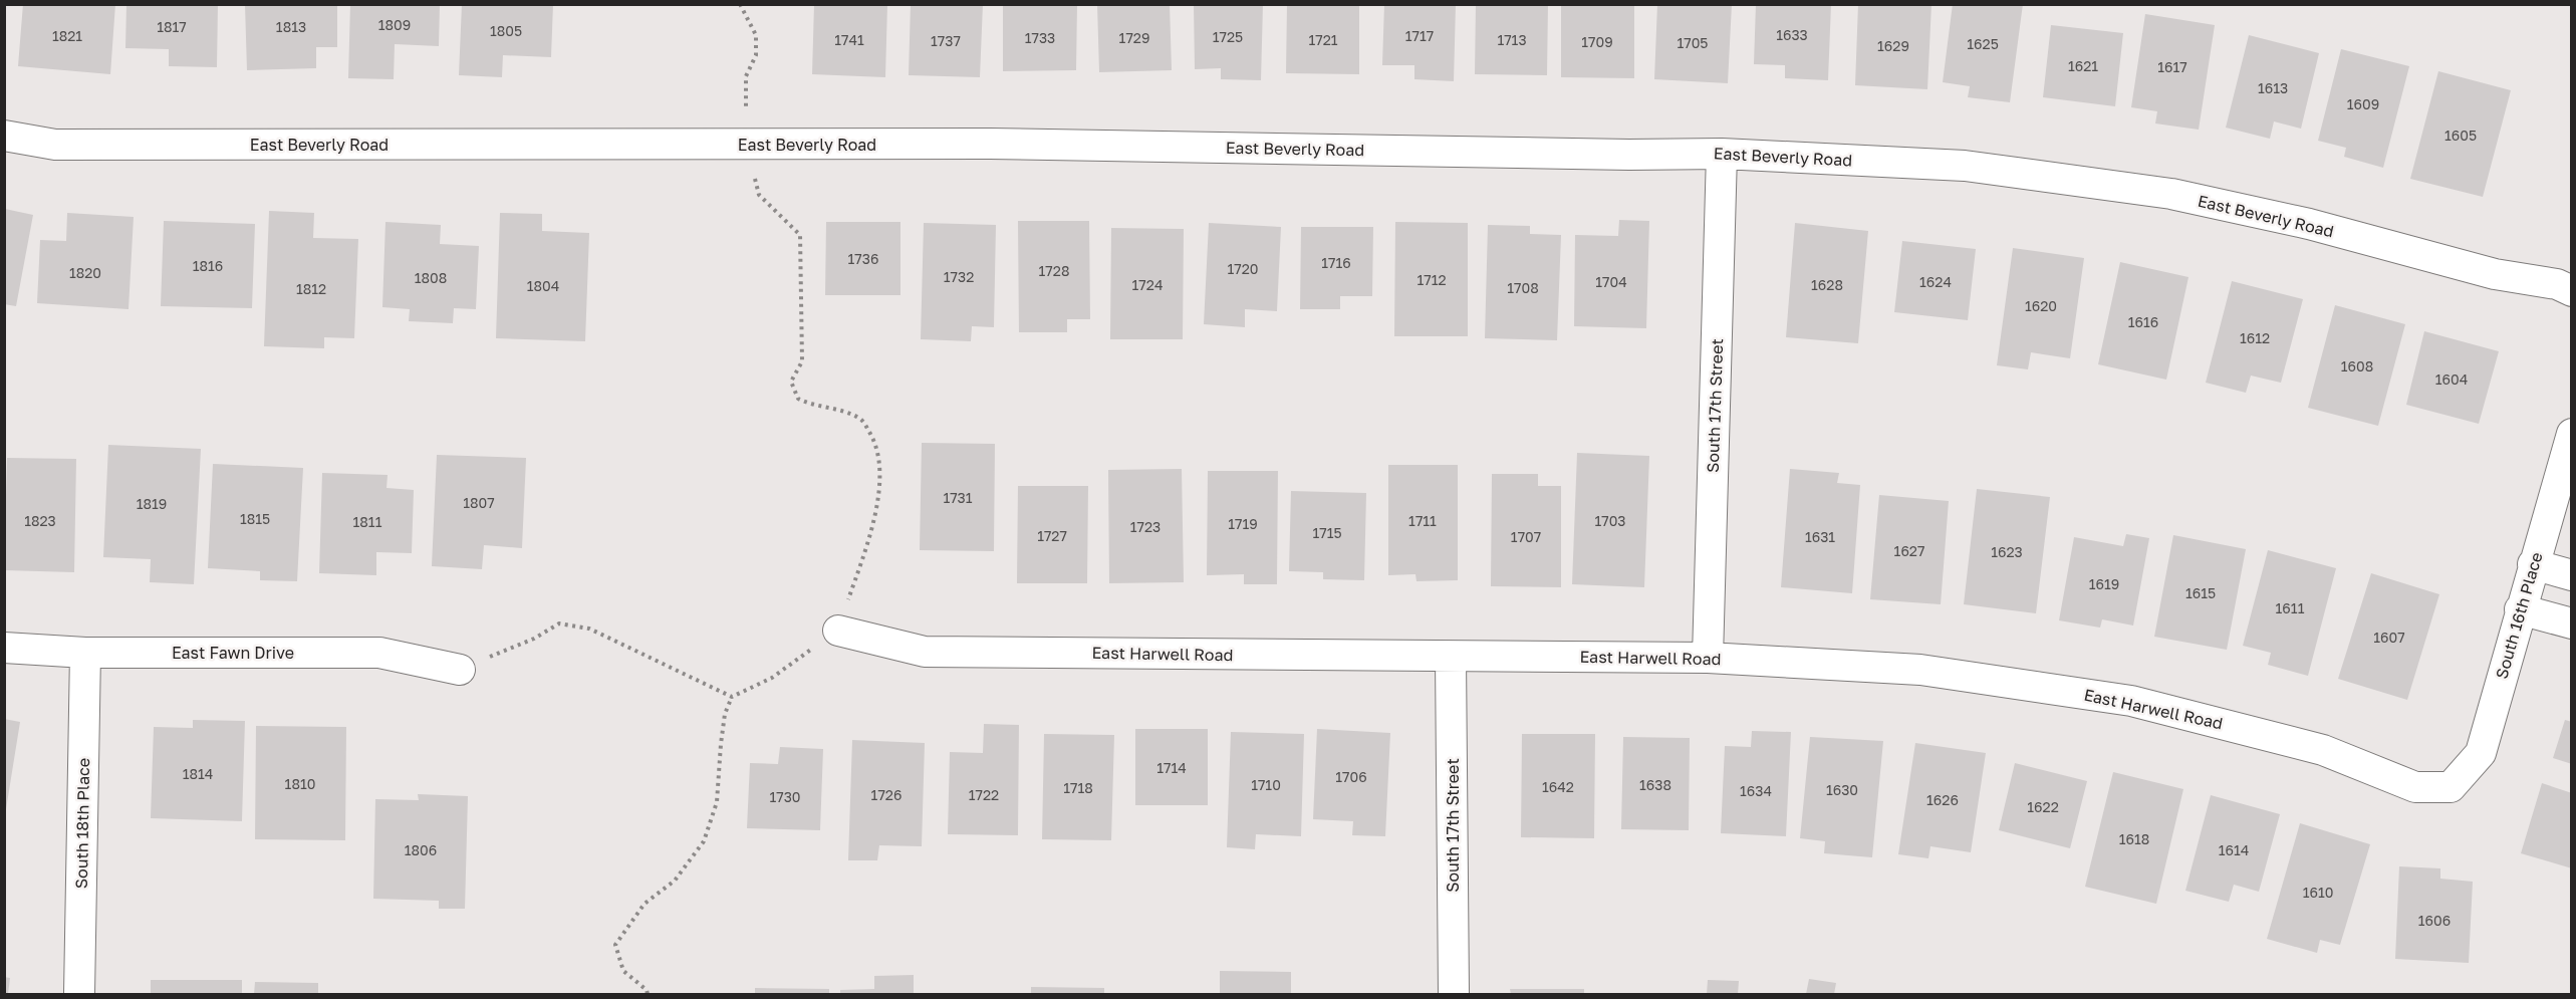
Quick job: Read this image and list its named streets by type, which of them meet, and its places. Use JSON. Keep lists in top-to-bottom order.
{
  "streets": {
    "street": [
      "East Beverly Road",
      "South 17th Street",
      "South 16th Place",
      "East Fawn Drive",
      "East Harwell Road",
      "South 18th Place"
    ]
  },
  "crossings": [
    ["East Beverly Road", "South 17th Street"],
    ["South 17th Street", "East Harwell Road"],
    ["South 16th Place", "East Harwell Road"],
    ["East Fawn Drive", "South 18th Place"]
  ],
  "house_numbers": [
    "1809",
    "1817",
    "1813",
    "1805",
    "1633",
    "1821",
    "1717",
    "1725",
    "1733",
    "1729",
    "1741",
    "1721",
    "1713",
    "1737",
    "1709",
    "1705",
    "1625",
    "1629",
    "1621",
    "1617",
    "1613",
    "1609",
    "1605",
    "1736",
    "1716",
    "1816",
    "1720",
    "1728",
    "1820",
    "1732",
    "1808",
    "1712",
    "1704",
    "1624",
    "1724",
    "1628",
    "1804",
    "1708",
    "1812",
    "1620",
    "1616",
    "1612",
    "1608",
    "1604",
    "1731",
    "1807",
    "1819",
    "1815",
    "1823",
    "1711",
    "1703",
    "1811",
    "1719",
    "1723",
    "1715",
    "1727",
    "1707",
    "1631",
    "1627",
    "1623",
    "1619",
    "1615",
    "1611",
    "1607",
    "1714",
    "1814",
    "1706",
    "1810",
    "1710",
    "1638",
    "1642",
    "1718",
    "1630",
    "1634",
    "1726",
    "1722",
    "1730",
    "1626",
    "1622",
    "1618",
    "1806",
    "1614",
    "1610",
    "1606"
  ]
}
